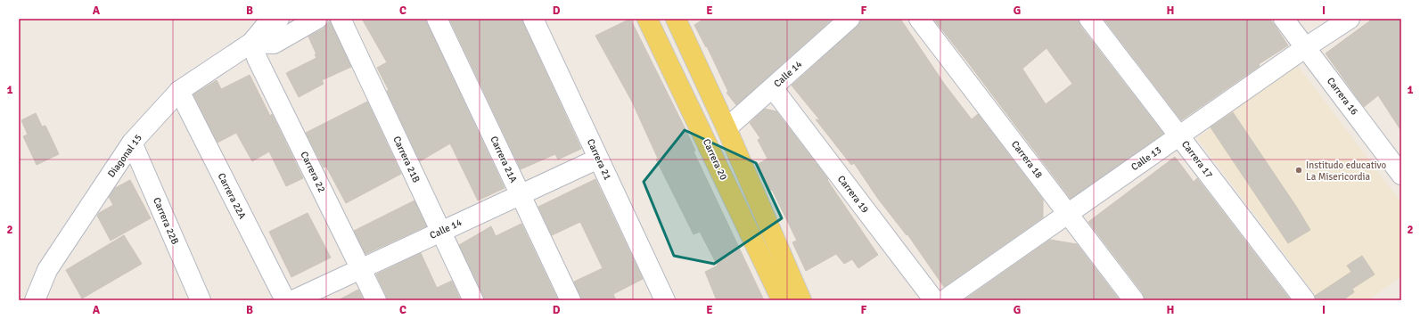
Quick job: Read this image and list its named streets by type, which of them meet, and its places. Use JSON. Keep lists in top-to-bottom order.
{
  "streets": {
    "main road": ["Carrera 20"],
    "street": [
      "Calle 14",
      "Carrera 16",
      "Diagonal 15",
      "Calle 13",
      "Carrera 21B",
      "Carrera 21A",
      "Carrera 21",
      "Carrera 18",
      "Carrera 17",
      "Carrera 22",
      "Carrera 19",
      "Carrera 22A",
      "Carrera 22B"
    ]
  },
  "crossings": [
    ["Calle 14", "Carrera 21B"],
    ["Calle 14", "Carrera 21A"],
    ["Calle 14", "Carrera 21"],
    ["Calle 14", "Carrera 22"],
    ["Calle 14", "Carrera 19"],
    ["Carrera 16", "Calle 13"],
    ["Diagonal 15", "Carrera 22"],
    ["Diagonal 15", "Carrera 22A"],
    ["Diagonal 15", "Carrera 22B"],
    ["Calle 13", "Carrera 18"],
    ["Calle 13", "Carrera 17"]
  ],
  "places": ["Institudo educativo La Misericordia"],
  "grid": {
    "columns": [
      "A",
      "B",
      "C",
      "D",
      "E",
      "F",
      "G",
      "H",
      "I"
    ],
    "rows": ["1", "2"]
  }
}
